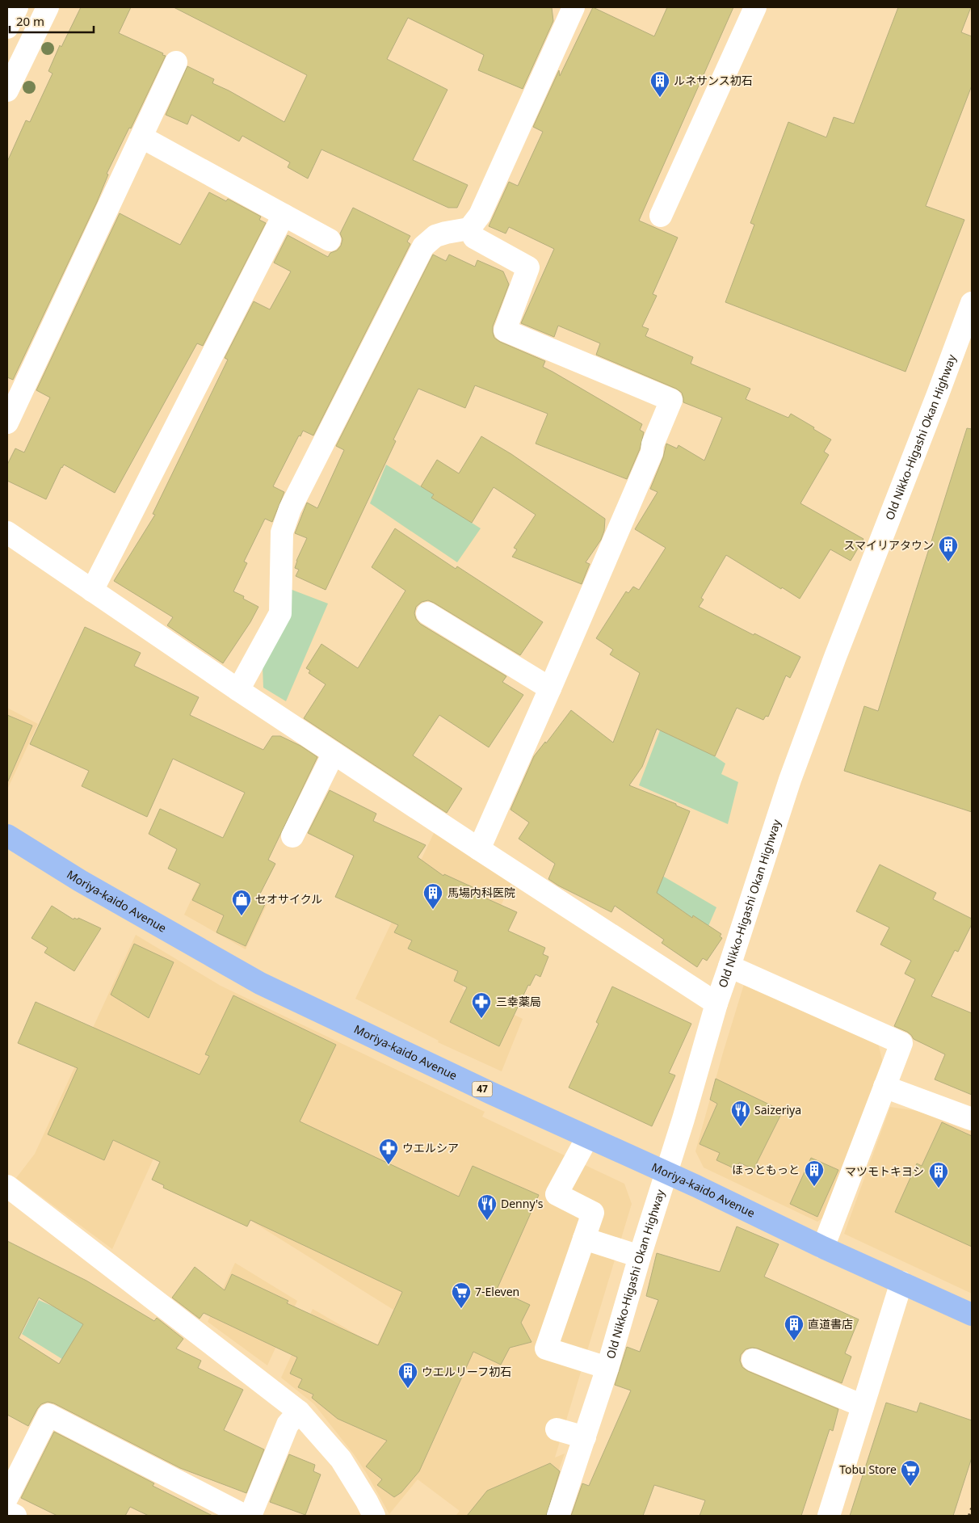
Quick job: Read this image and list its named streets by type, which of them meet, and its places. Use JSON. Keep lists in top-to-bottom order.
{
  "streets": {
    "main road": ["Moriya-kaido Avenue", "47"],
    "street": ["Old Nikko-Higashi Okan Highway"]
  },
  "crossings": [
    ["Old Nikko-Higashi Okan Highway", "Moriya-kaido Avenue"]
  ],
  "places": {
    "building": [
      "ルネサンス初石",
      "スマイリアタウン",
      "馬場内科医院",
      "ほっともっと",
      "マツモトキヨシ",
      "直道書店",
      "ウエルリーフ初石"
    ],
    "shop": ["セオサイクル"],
    "pharmacy": ["三幸薬局", "ウエルシア"],
    "restaurant": ["Saizeriya", "Denny's"],
    "supermarket": ["7-Eleven", "Tobu Store"]
  },
  "scale_bar": "20 m"
}
